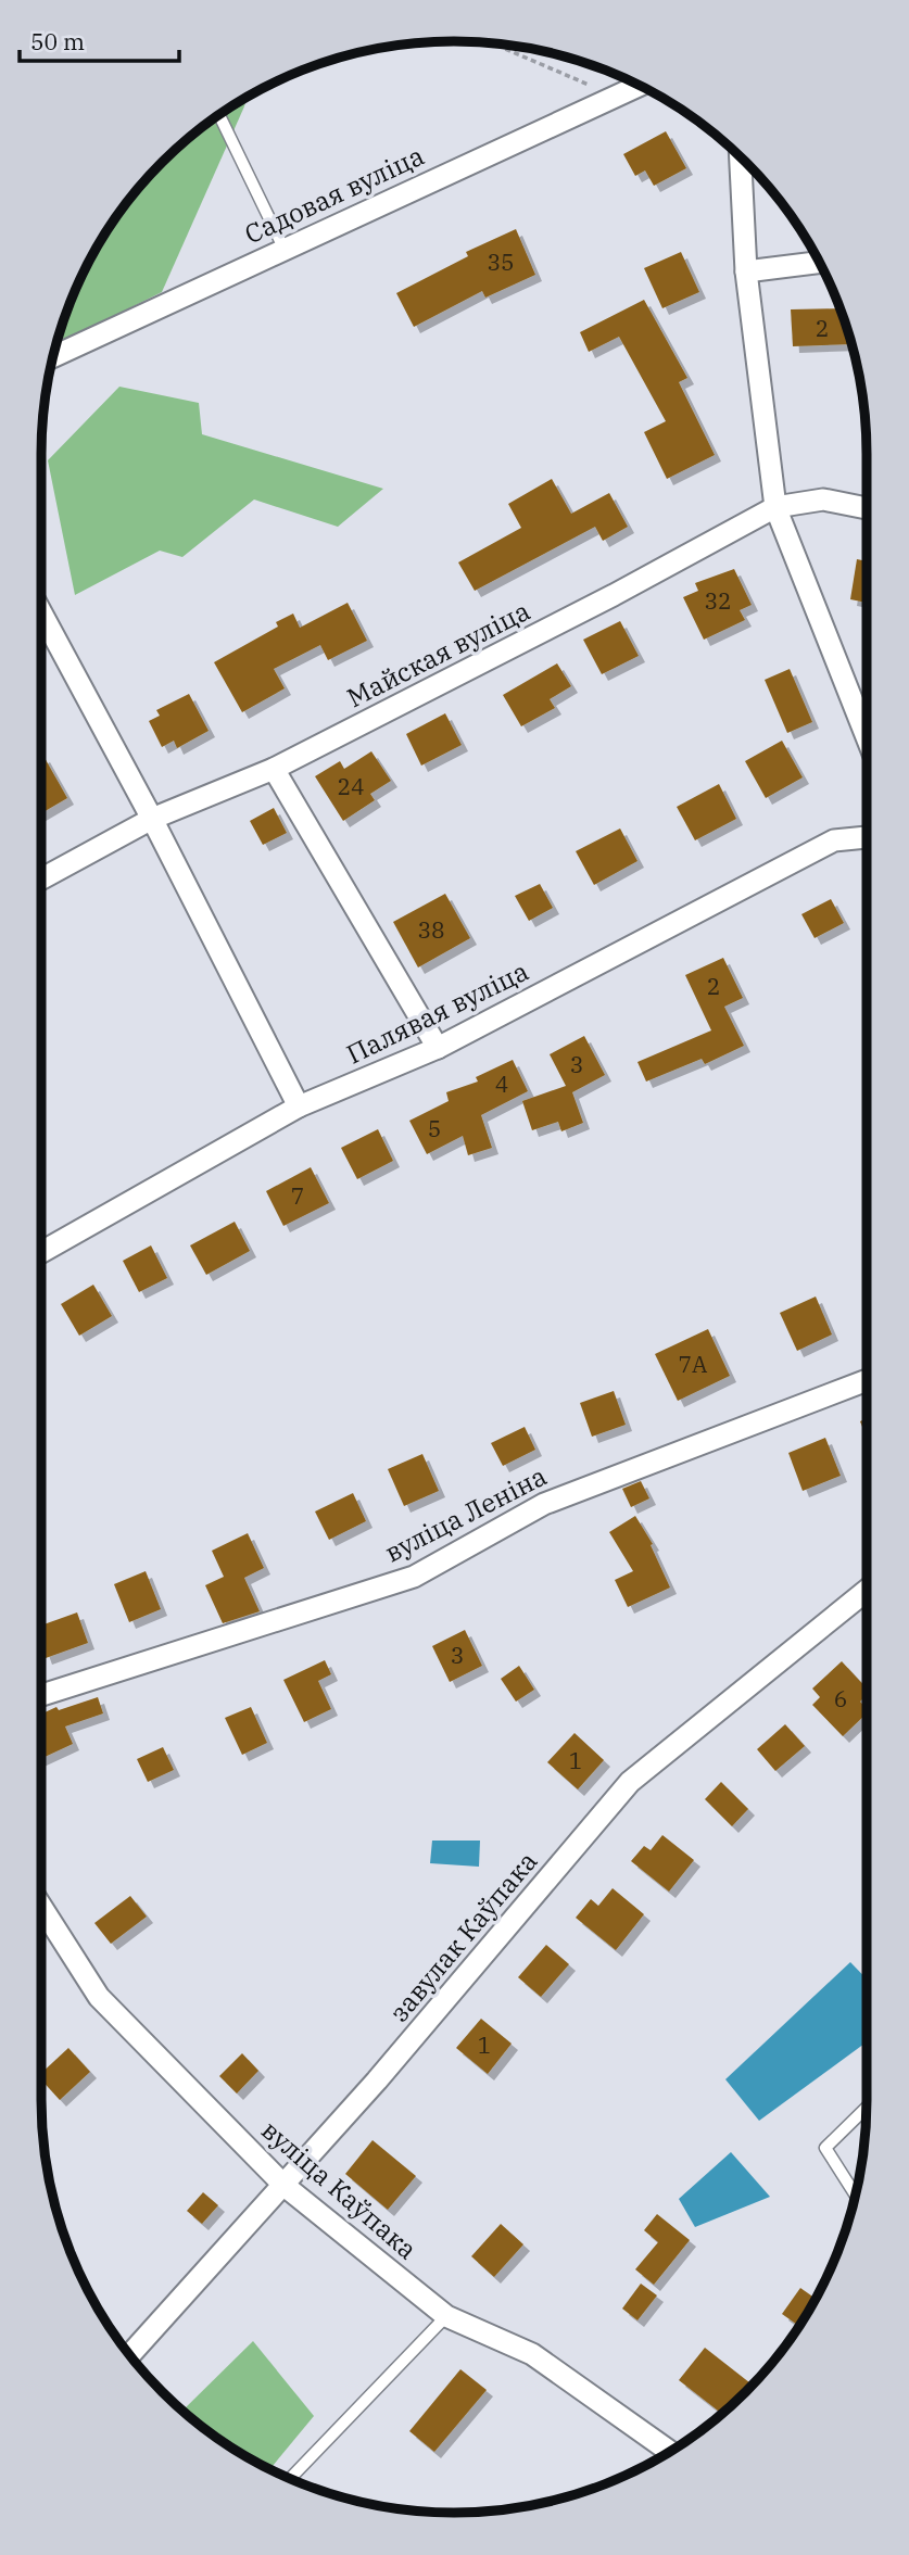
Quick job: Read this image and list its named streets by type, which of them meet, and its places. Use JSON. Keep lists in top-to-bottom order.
{
  "streets": {
    "street": [
      "Садовая вуліца",
      "Майская вуліца",
      "Палявая вуліца",
      "вуліца Леніна",
      "завулак Каўпака",
      "вуліца Каўпака"
    ]
  },
  "crossings": [
    ["завулак Каўпака", "вуліца Каўпака"]
  ],
  "house_numbers": [
    "35",
    "2",
    "32",
    "24",
    "38",
    "2",
    "3",
    "4",
    "5",
    "7",
    "7А",
    "3",
    "6",
    "1",
    "1"
  ],
  "scale_bar": "50 m"
}
